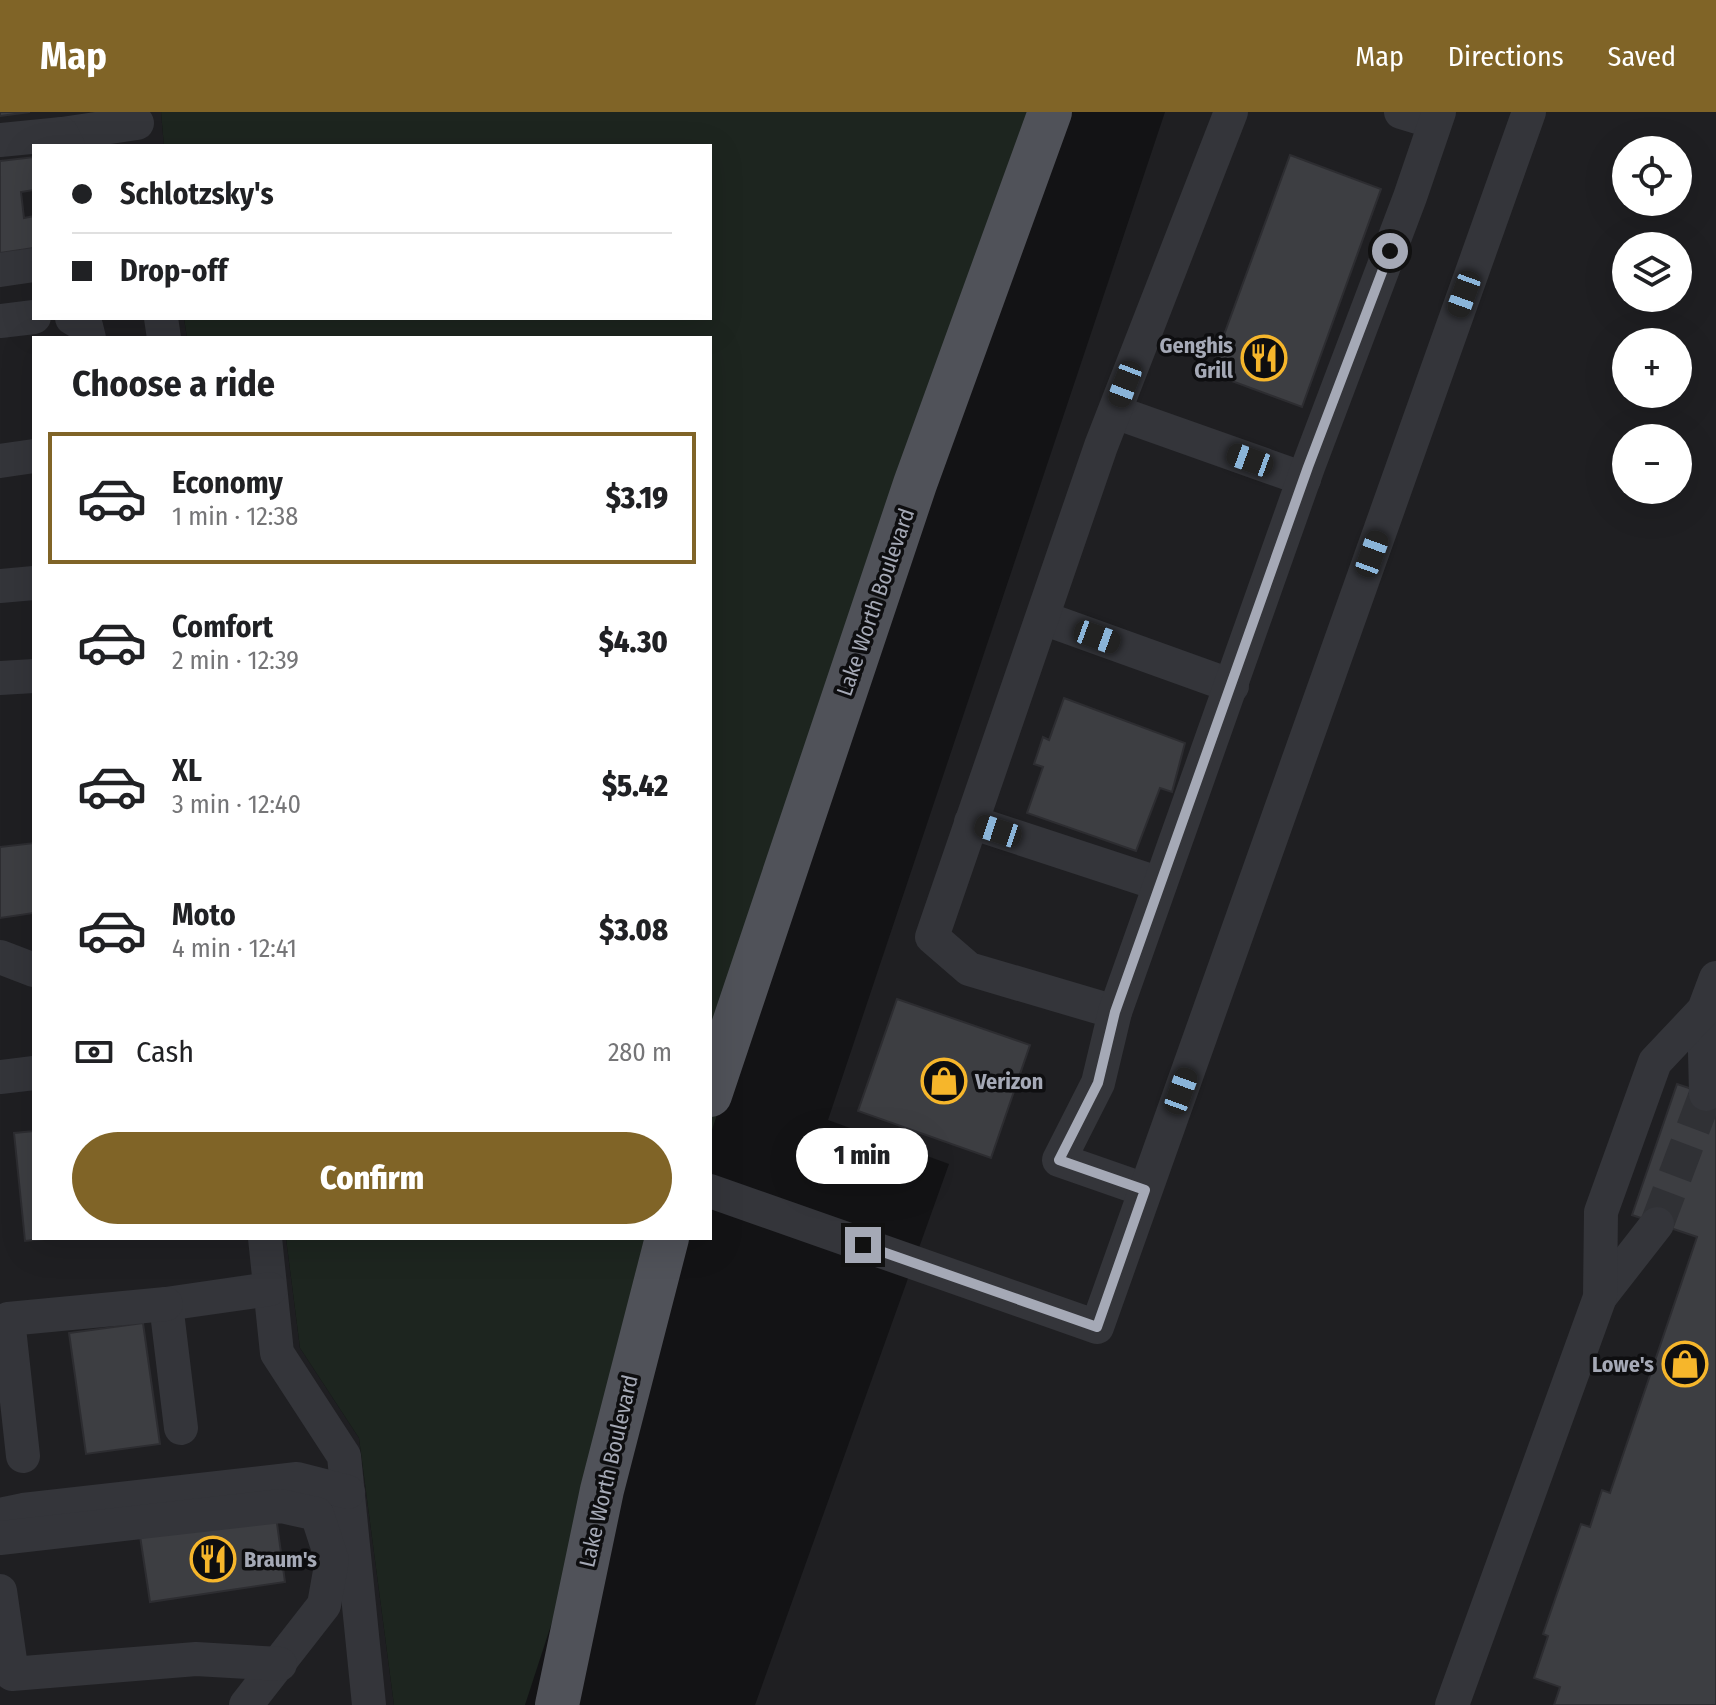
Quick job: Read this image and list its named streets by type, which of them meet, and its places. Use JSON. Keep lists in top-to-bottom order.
{
  "streets": {
    "main road": ["Lake Worth Boulevard"]
  },
  "places": {
    "restaurant": ["Genghis Grill", "Braum's"],
    "shop": ["Verizon", "Lowe's"]
  },
  "page": {
    "header": "Map",
    "nav": ["Map", "Directions", "Saved"],
    "map_buttons": ["+", "−"],
    "banner": ["Schlotzsky's", "Drop-off"],
    "heading": "Choose a ride",
    "list": [
      {
        "name": "Economy",
        "note": "1 min · 12:38",
        "value": "$3.19"
      },
      {
        "name": "Comfort",
        "note": "2 min · 12:39",
        "value": "$4.30"
      },
      {
        "name": "XL",
        "note": "3 min · 12:40",
        "value": "$5.42"
      },
      {
        "name": "Moto",
        "note": "4 min · 12:41",
        "value": "$3.08"
      }
    ],
    "pay": ["Cash", "280 m"],
    "buttons": "Confirm",
    "bubble": "1 min"
  }
}
